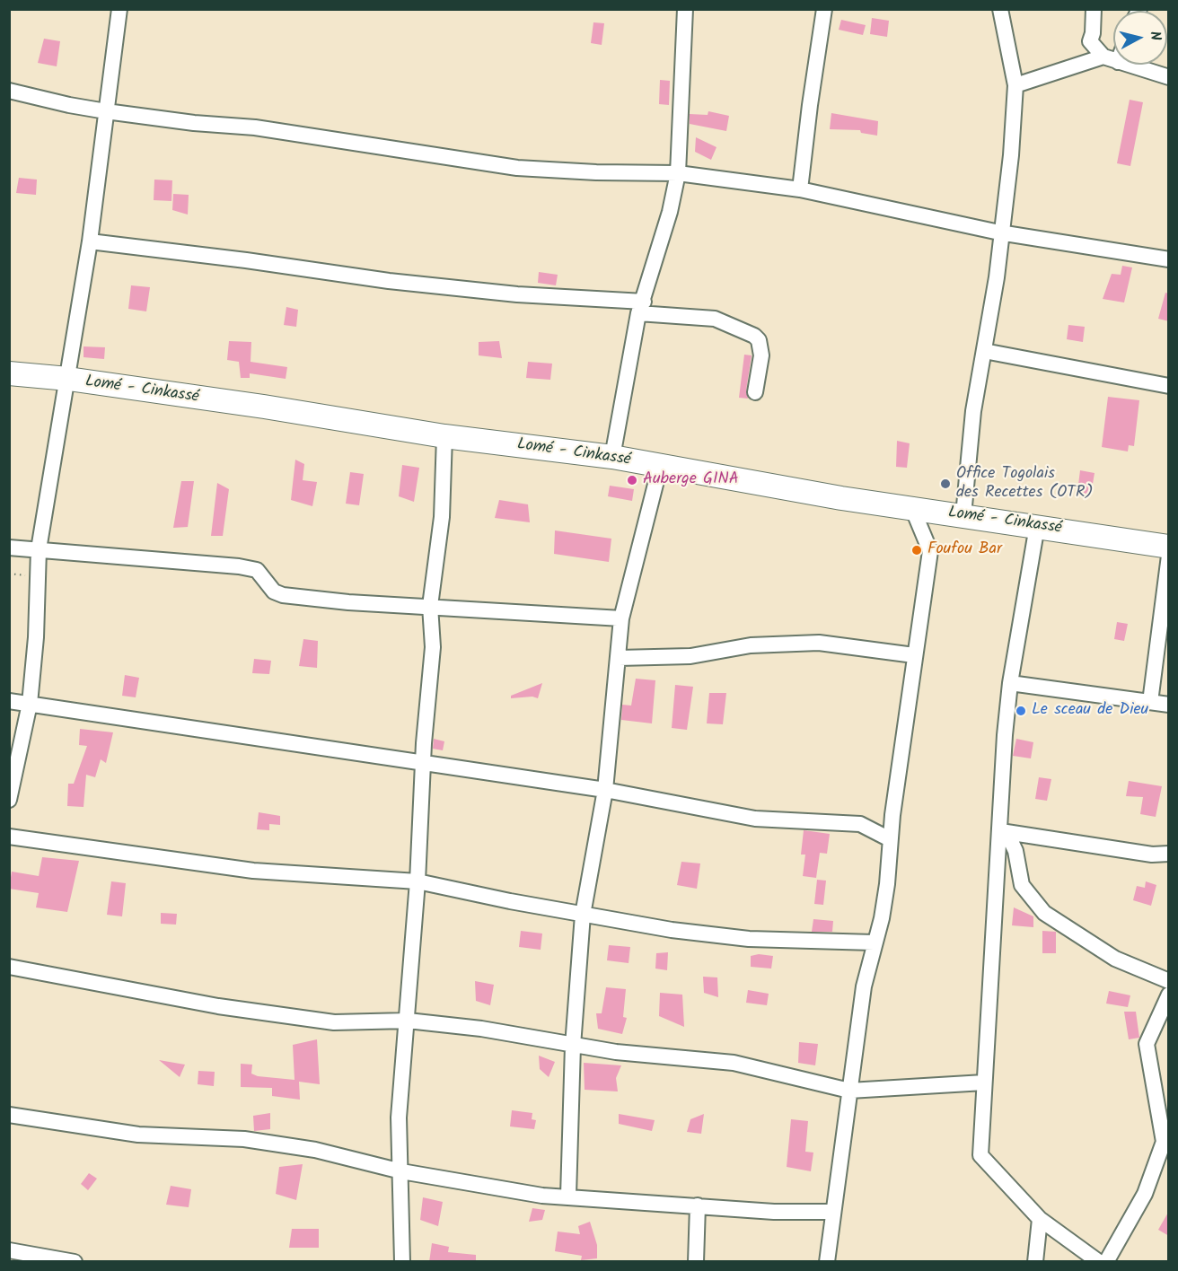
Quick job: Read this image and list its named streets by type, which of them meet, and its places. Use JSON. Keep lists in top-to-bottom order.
{
  "streets": {
    "highway": ["Lomé - Cinkassé"]
  },
  "places": [
    "Auberge GINA",
    "Office Togolais des Recettes (OTR)",
    "Foufou Bar",
    "Le sceau de Dieu"
  ],
  "north": "right"
}
